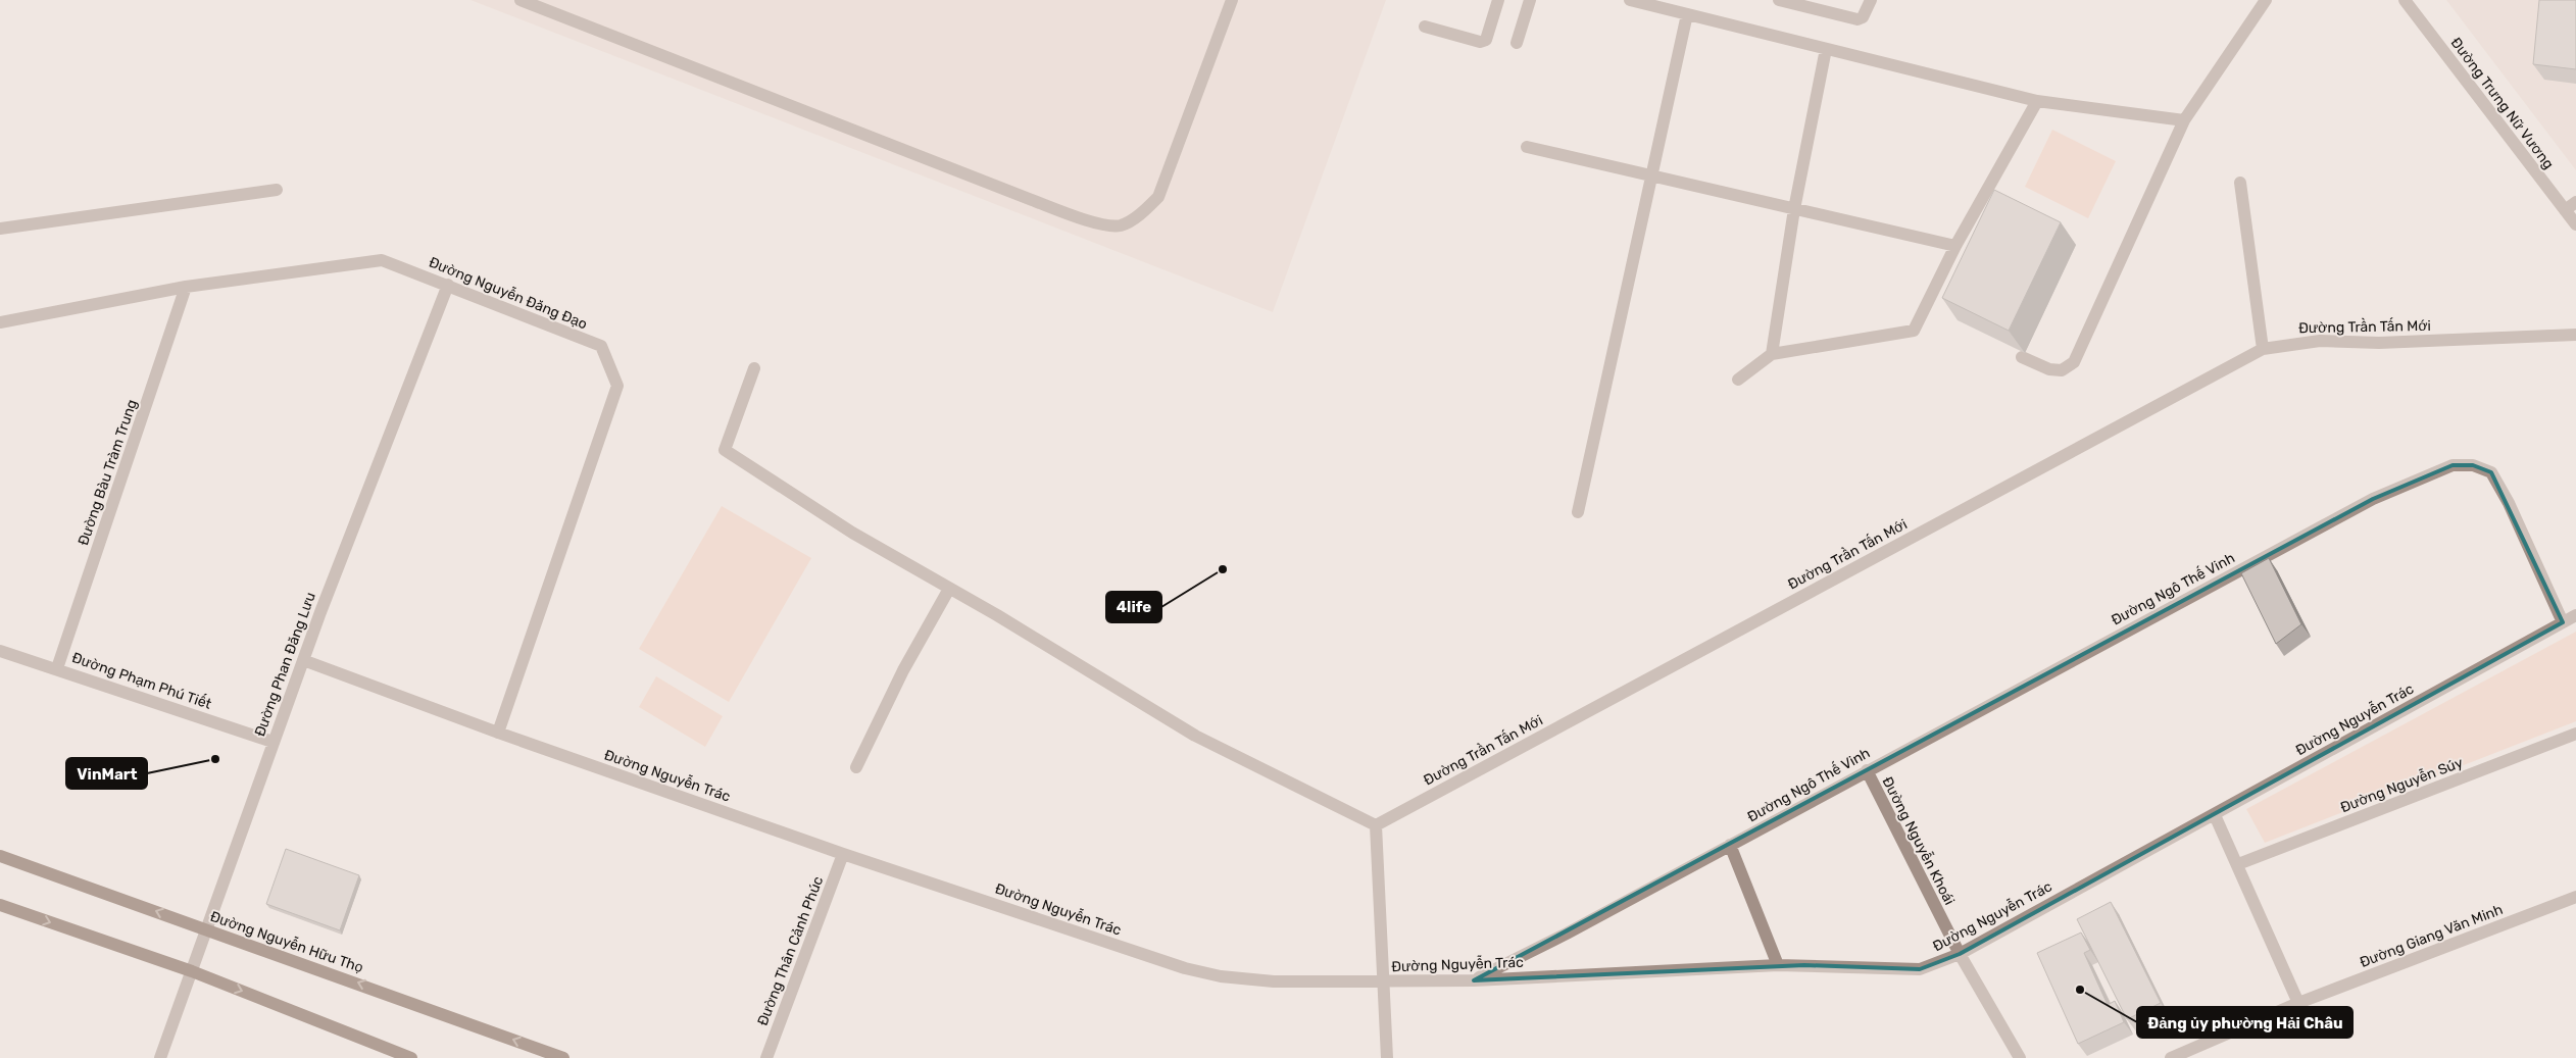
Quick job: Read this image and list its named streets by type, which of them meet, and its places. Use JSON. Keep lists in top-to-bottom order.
{
  "streets": {
    "main road": ["Đường Nguyễn Hữu Thọ"],
    "street": [
      "Đường Trưng Nữ Vương",
      "Đường Nguyễn Đăng Đạo",
      "Đường Trần Tấn Mới",
      "Đường Bàu Tràm Trung",
      "Đường Ngô Thế Vinh",
      "Đường Phan Đăng Lưu",
      "Đường Phạm Phú Tiết",
      "Đường Nguyễn Trác",
      "Đường Nguyễn Súy",
      "Đường Nguyễn Khoái",
      "Đường Giang Văn Minh",
      "Đường Thân Cảnh Phúc"
    ]
  },
  "crossings": [
    ["Đường Nguyễn Đăng Đạo", "Đường Bàu Tràm Trung"],
    ["Đường Nguyễn Đăng Đạo", "Đường Phan Đăng Lưu"],
    ["Đường Nguyễn Đăng Đạo", "Đường Nguyễn Trác"],
    ["Đường Bàu Tràm Trung", "Đường Phạm Phú Tiết"],
    ["Đường Ngô Thế Vinh", "Đường Nguyễn Trác"],
    ["Đường Ngô Thế Vinh", "Đường Nguyễn Khoái"],
    ["Đường Phan Đăng Lưu", "Đường Phạm Phú Tiết"],
    ["Đường Phan Đăng Lưu", "Đường Nguyễn Trác"],
    ["Đường Phan Đăng Lưu", "Đường Nguyễn Hữu Thọ"],
    ["Đường Nguyễn Trác", "Đường Nguyễn Khoái"],
    ["Đường Nguyễn Trác", "Đường Thân Cảnh Phúc"]
  ],
  "places": ["4life", "VinMart", "Đảng ủy phường Hải Châu"]
}
